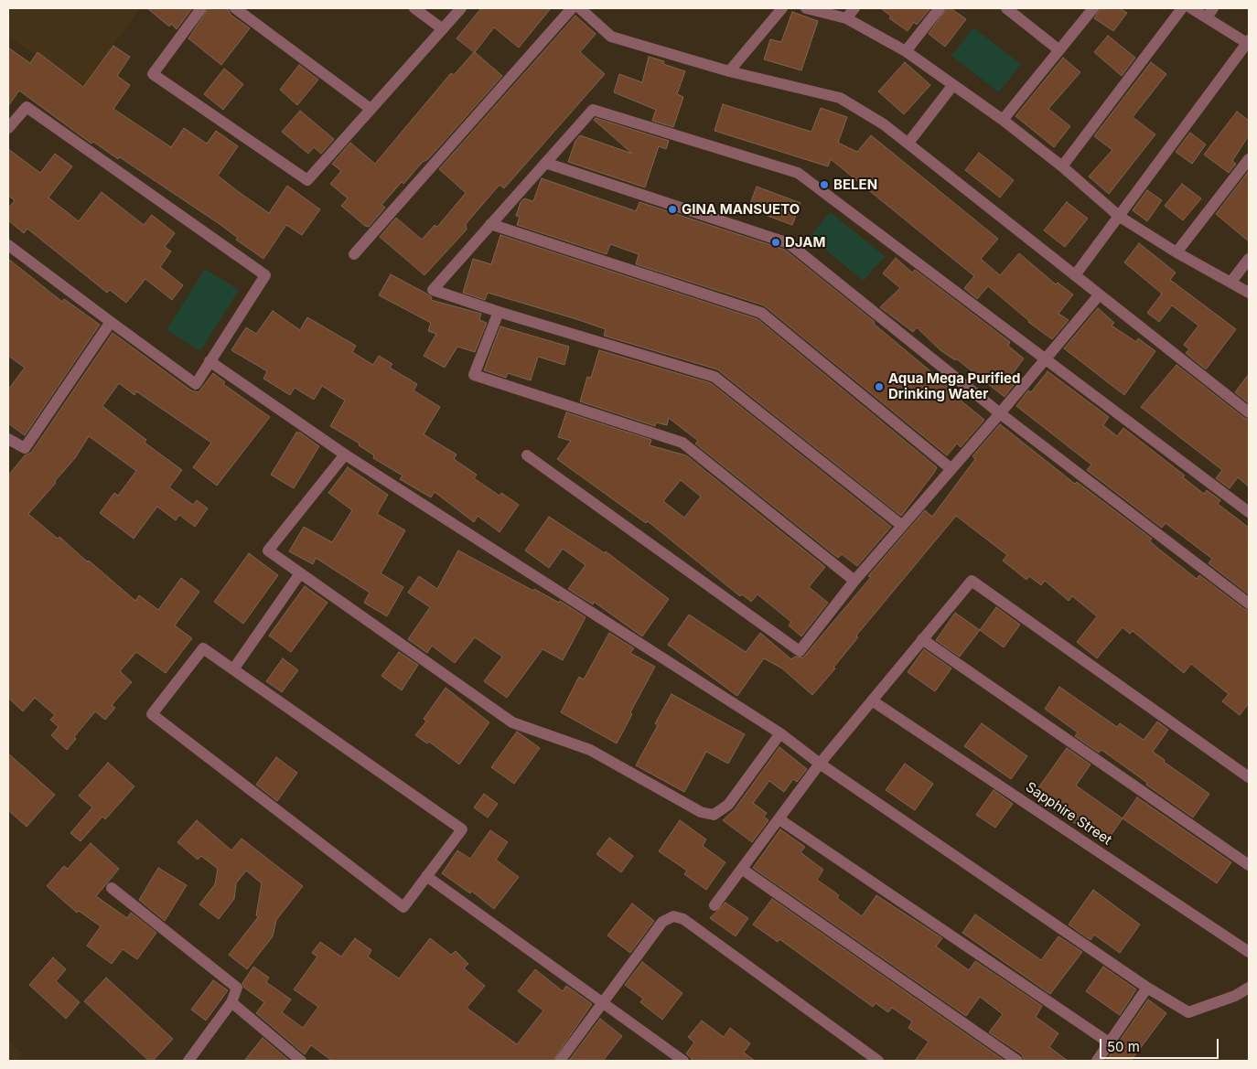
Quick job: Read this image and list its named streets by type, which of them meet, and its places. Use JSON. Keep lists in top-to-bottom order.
{
  "streets": {
    "street": ["Sapphire Street"]
  },
  "places": [
    "BELEN",
    "GINA MANSUETO",
    "DJAM",
    "Aqua Mega Purified Drinking Water"
  ],
  "scale_bar": "50 m"
}
